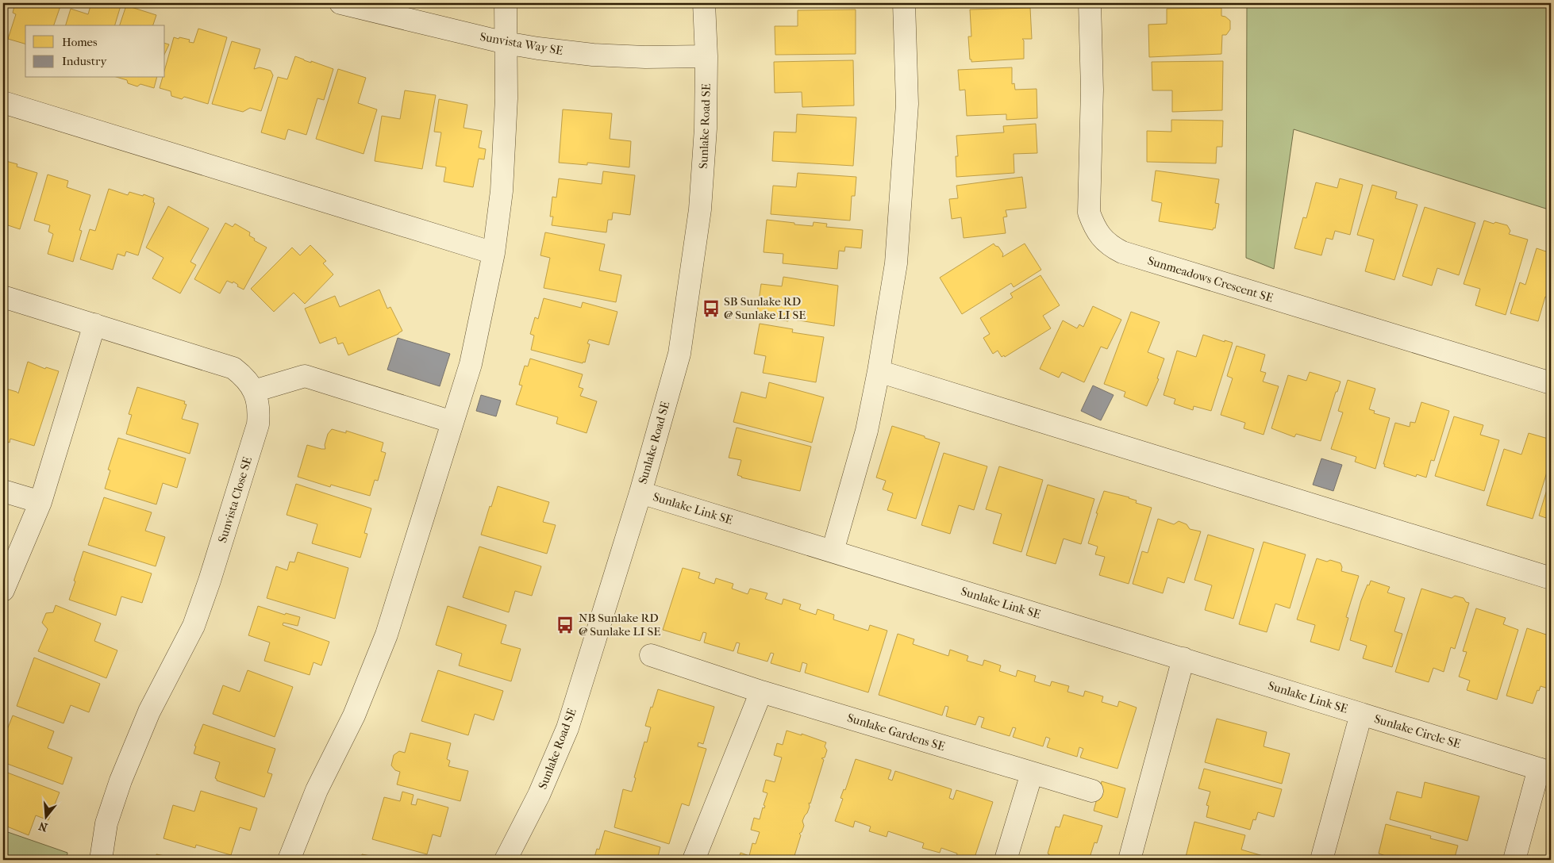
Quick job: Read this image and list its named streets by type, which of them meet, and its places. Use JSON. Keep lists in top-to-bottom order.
{
  "streets": {
    "street": [
      "Sunvista Way SE",
      "Sunlake Road SE",
      "Sunmeadows Crescent SE",
      "Sunvista Close SE",
      "Sunlake Link SE",
      "Sunlake Circle SE",
      "Sunlake Gardens SE"
    ]
  },
  "crossings": [
    ["Sunvista Way SE", "Sunlake Road SE"],
    ["Sunlake Road SE", "Sunlake Link SE"],
    ["Sunlake Link SE", "Sunlake Circle SE"]
  ],
  "places": {
    "bus stop": ["SB Sunlake RD @ Sunlake LI SE", "NB Sunlake RD @ Sunlake LI SE"]
  },
  "legend": ["Homes", "Industry"],
  "north": "bottom"
}
